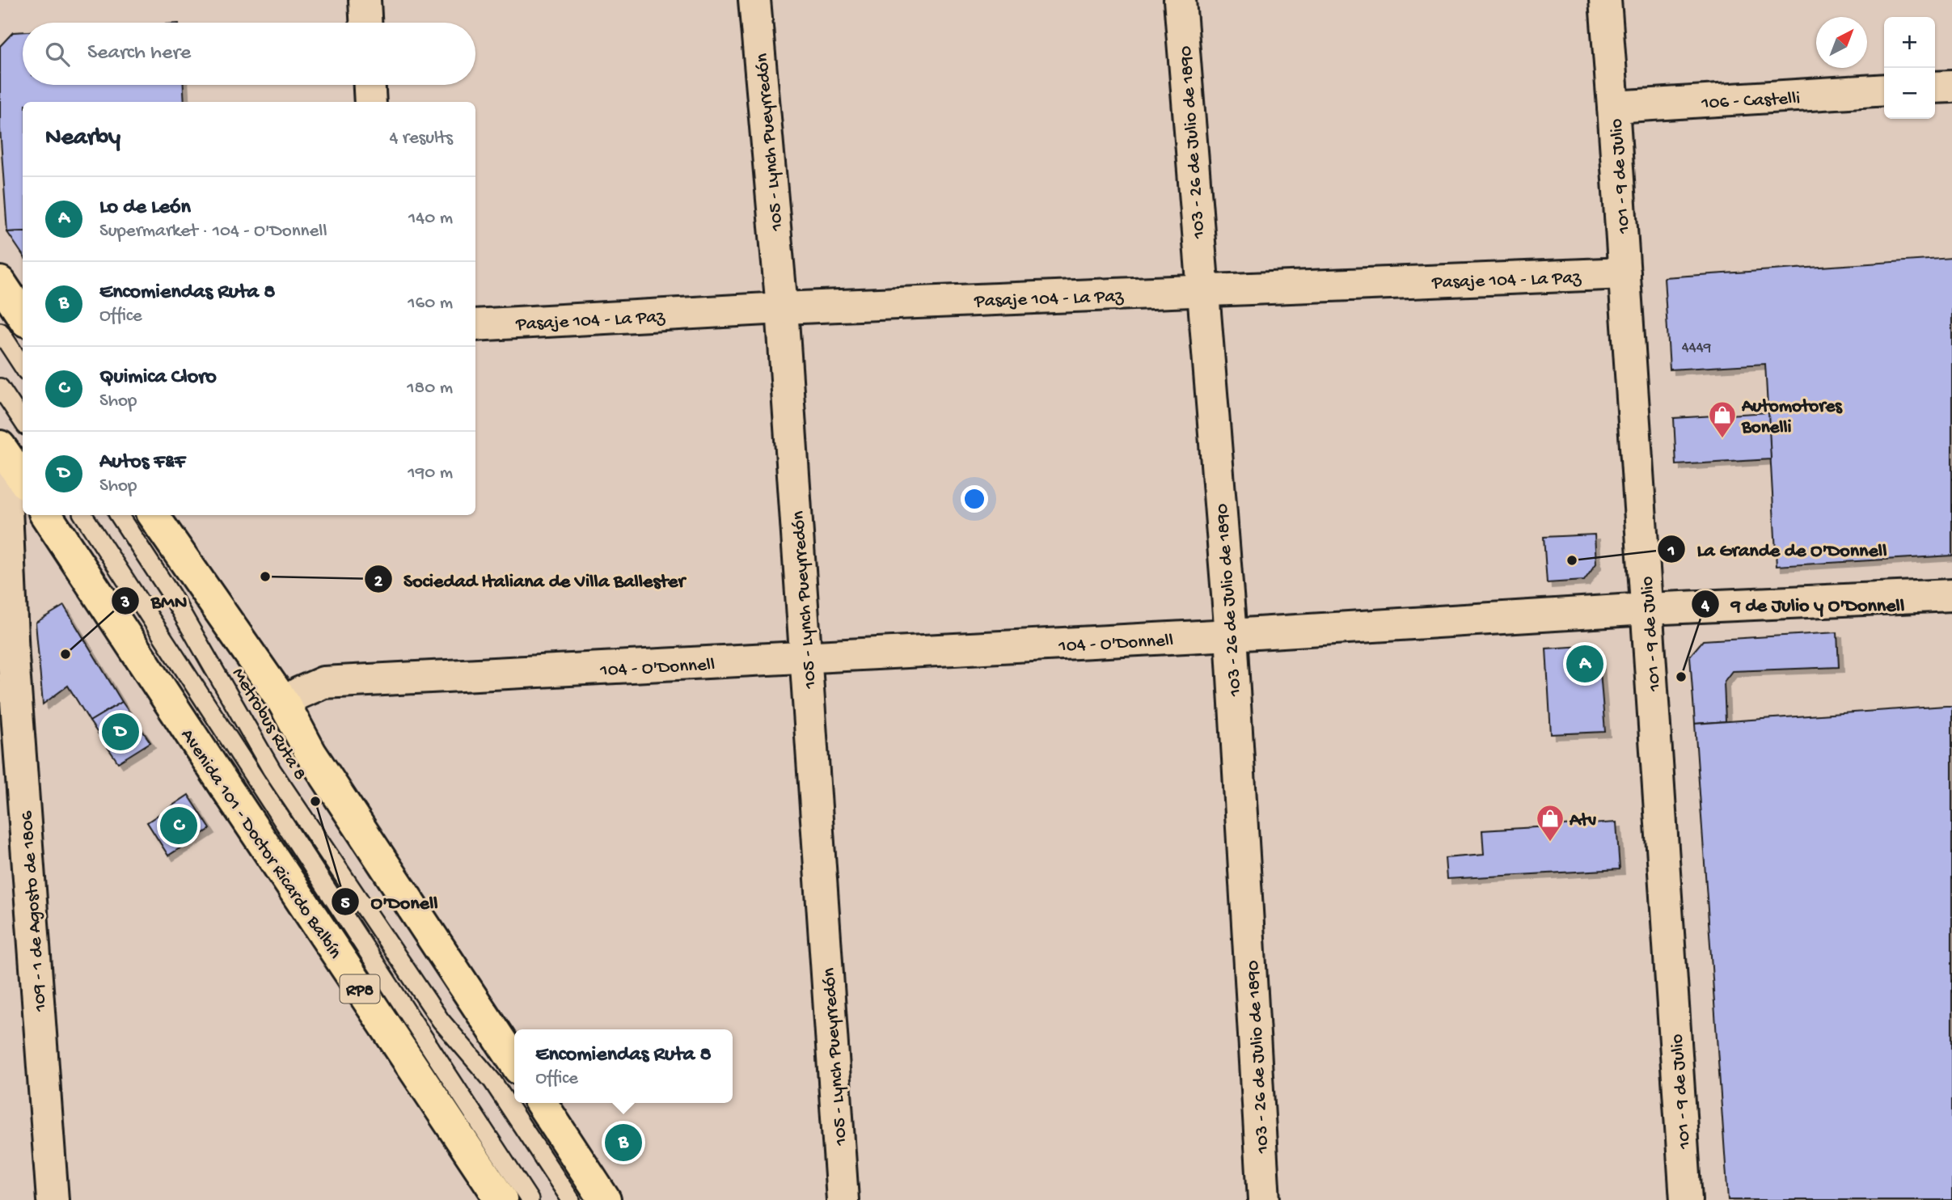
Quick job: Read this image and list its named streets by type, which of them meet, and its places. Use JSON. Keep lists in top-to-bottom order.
{
  "streets": {
    "main road": ["Avenida 101 - Doctor Ricardo Balbín", "RP8"],
    "street": [
      "106 - Castelli",
      "105 - Lynch Pueyrredón",
      "103 - 26 de Julio de 1890",
      "101 - 9 de Julio",
      "Pasaje 104 - La Paz",
      "104 - O'Donnell",
      "109 - 1 de Agosto de 1806"
    ],
    "lane": ["Metrobus Ruta 8"]
  },
  "crossings": [
    ["106 - Castelli", "101 - 9 de Julio"],
    ["105 - Lynch Pueyrredón", "Pasaje 104 - La Paz"],
    ["105 - Lynch Pueyrredón", "104 - O'Donnell"],
    ["103 - 26 de Julio de 1890", "Pasaje 104 - La Paz"],
    ["103 - 26 de Julio de 1890", "104 - O'Donnell"],
    ["101 - 9 de Julio", "Pasaje 104 - La Paz"],
    ["101 - 9 de Julio", "104 - O'Donnell"]
  ],
  "places": {
    "shop": ["Automotores Bonelli", "Atv"],
    "other": [
      "La Grande de O'Donnell",
      "Sociedad Italiana de Villa Ballester",
      "BMN",
      "9 de Julio y O'Donnell",
      "O'Donell"
    ]
  },
  "house_numbers": ["4449"],
  "north": "top right",
  "page": {
    "map_buttons": ["+", "−"],
    "search": "Search here",
    "heading": ["Nearby", "4 results"],
    "list": [
      {
        "mark": "A",
        "name": "Lo de León",
        "note": "Supermarket · 104 - O'Donnell",
        "value": "140 m"
      },
      {
        "mark": "B",
        "name": "Encomiendas Ruta 8",
        "note": "Office",
        "value": "160 m"
      },
      {
        "mark": "C",
        "name": "Quimica Cloro",
        "note": "Shop",
        "value": "180 m"
      },
      {
        "mark": "D",
        "name": "Autos F&F",
        "note": "Shop",
        "value": "190 m"
      }
    ],
    "pins": [
      "A",
      "D",
      "C",
      "B"
    ],
    "popup": ["Encomiendas Ruta 8", "Office"]
  }
}
